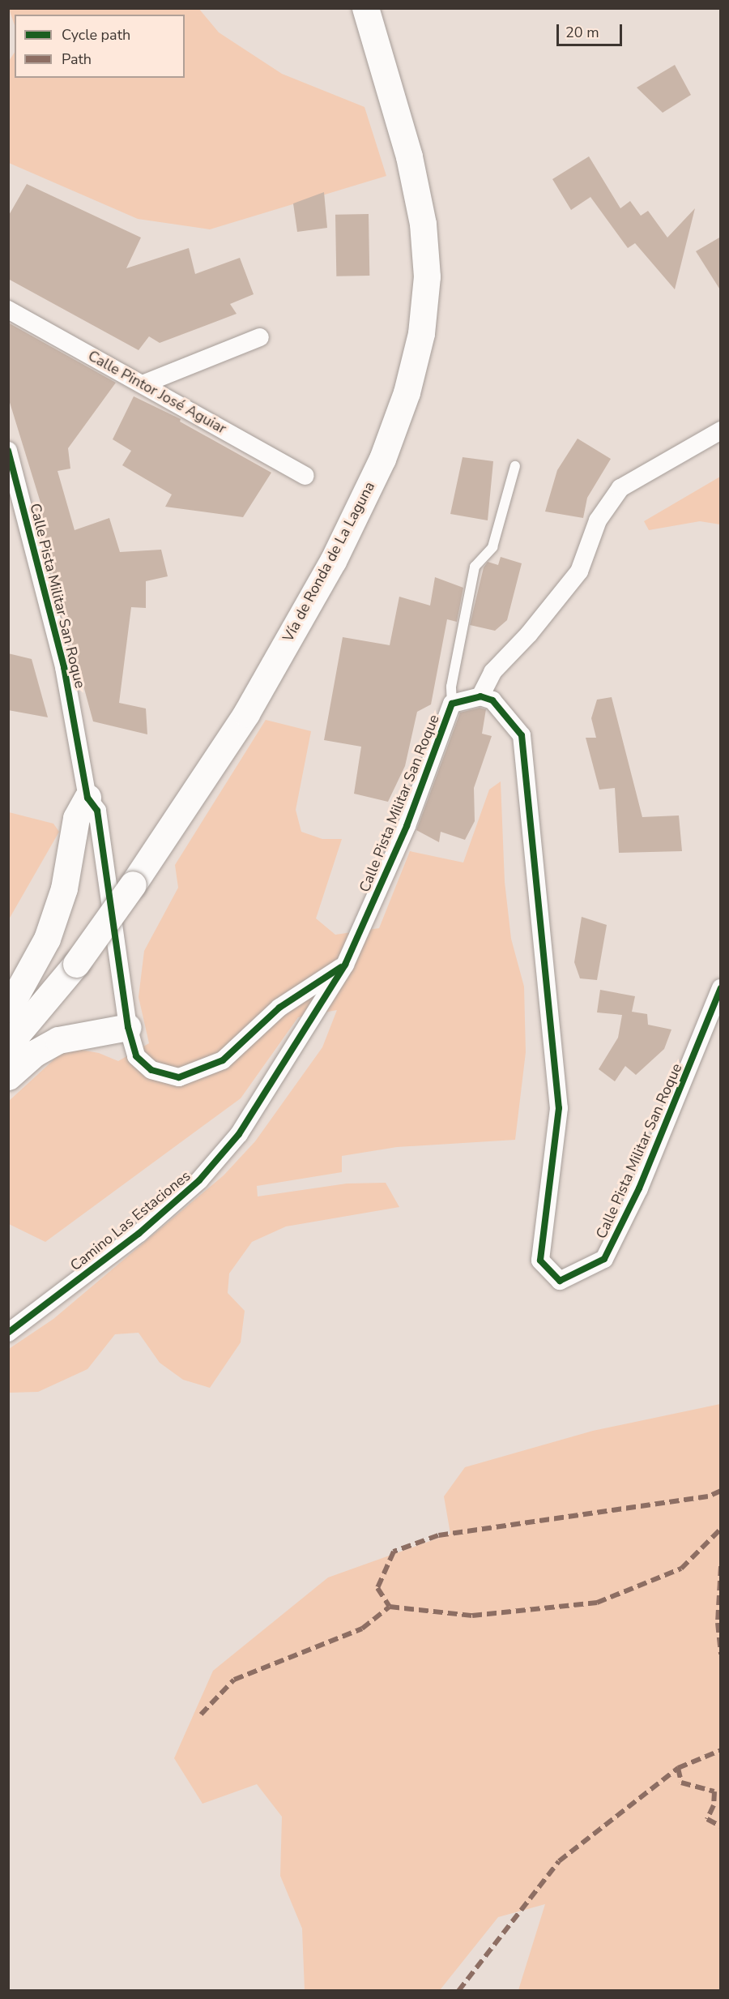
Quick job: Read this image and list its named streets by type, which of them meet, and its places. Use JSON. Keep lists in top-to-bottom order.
{
  "streets": {
    "main road": ["Vía de Ronda de La Laguna"],
    "street": ["Calle Pintor José Aguiar", "Calle Pista Militar San Roque", "Camino Las Estaciones"]
  },
  "crossings": [
    ["Calle Pista Militar San Roque", "Camino Las Estaciones"]
  ],
  "legend": ["Cycle path", "Path"],
  "scale_bar": "20 m"
}
